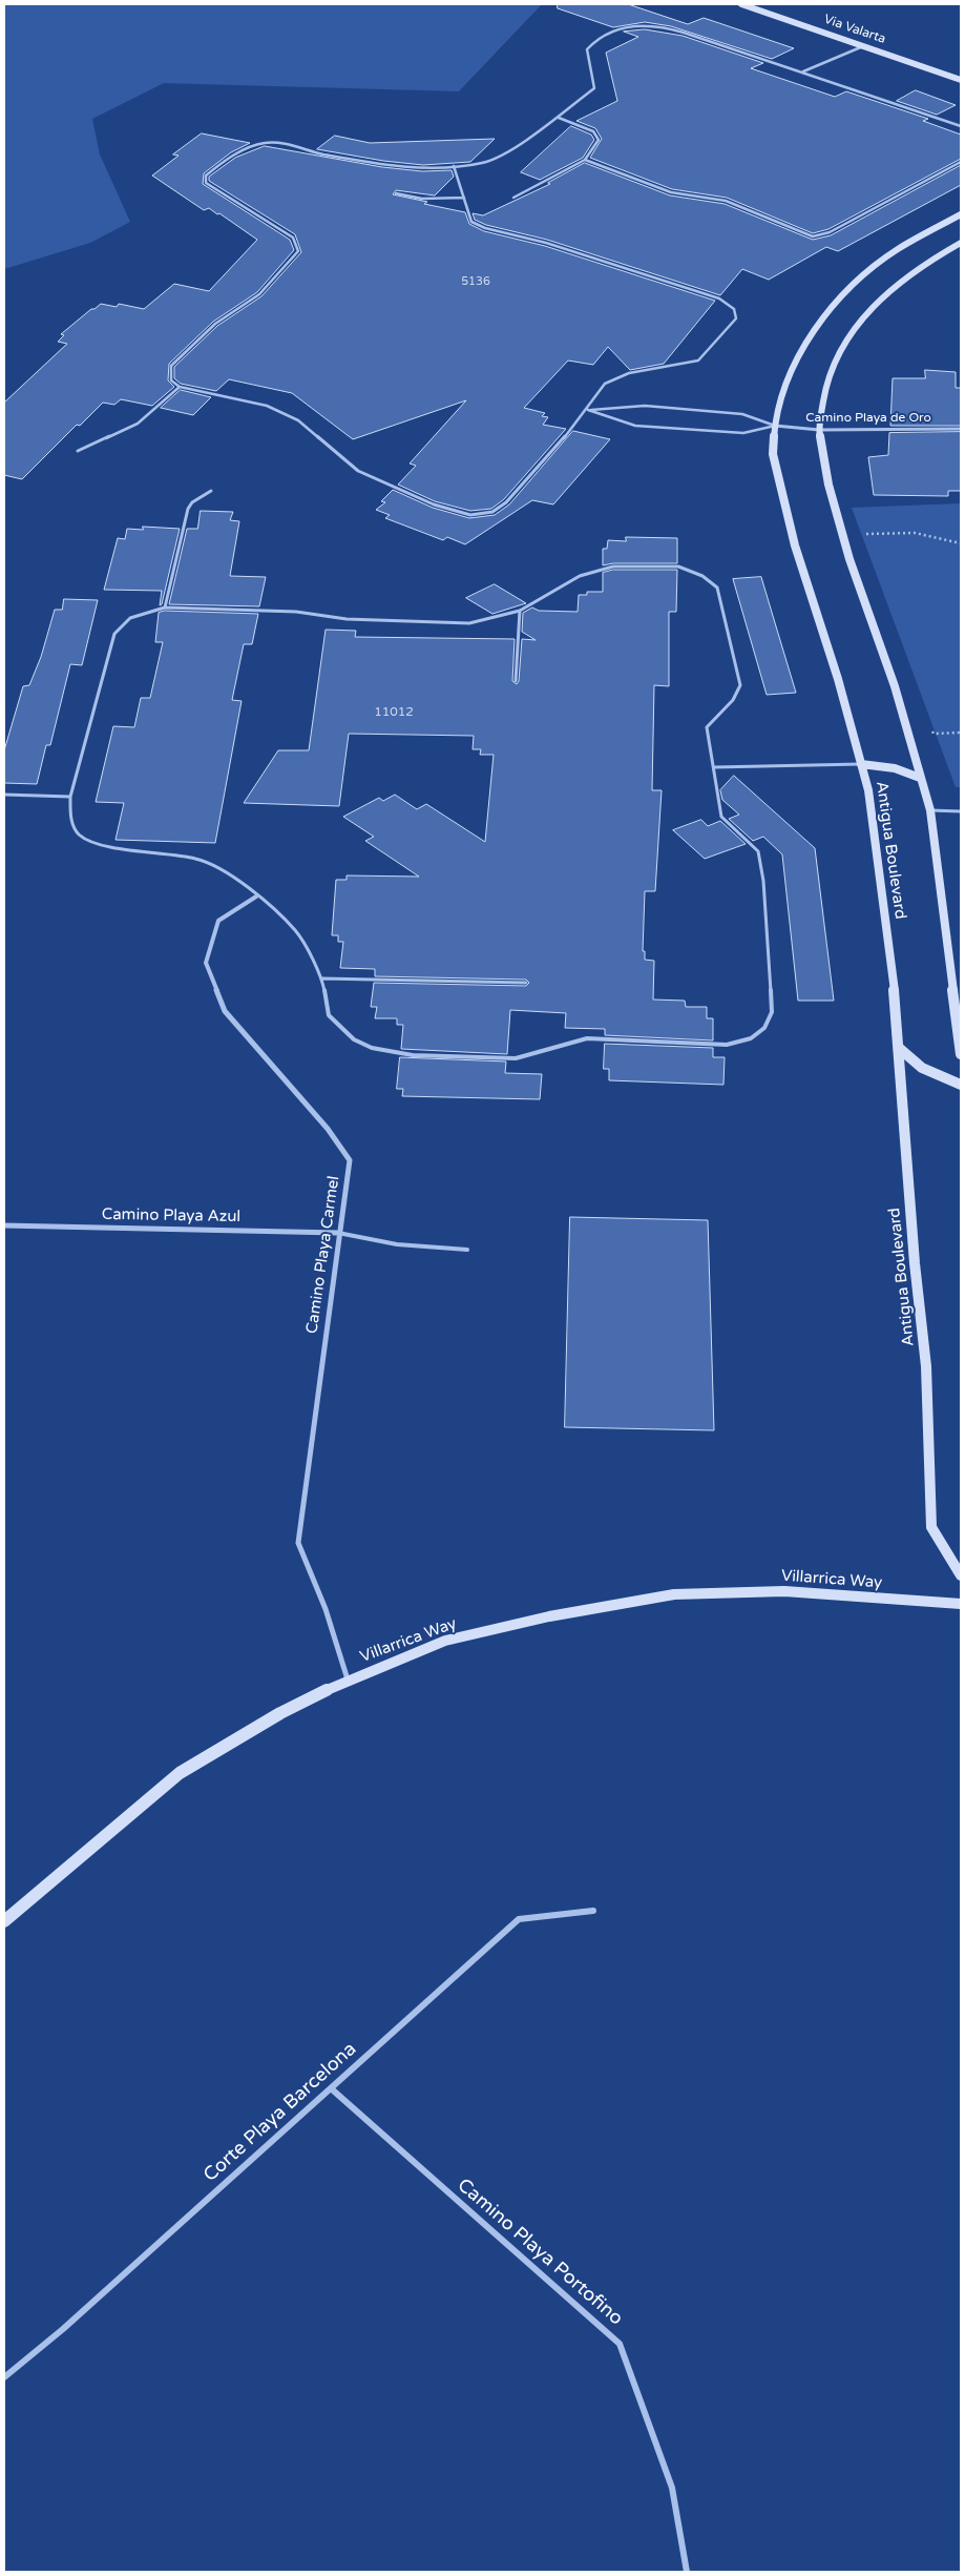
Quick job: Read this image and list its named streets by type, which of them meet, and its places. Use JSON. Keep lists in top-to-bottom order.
{
  "streets": {
    "main road": ["Via Valarta", "Antigua Boulevard", "Villarrica Way"],
    "street": [
      "Camino Playa de Oro",
      "Camino Playa Azul",
      "Camino Playa Carmel",
      "Corte Playa Barcelona",
      "Camino Playa Portofino"
    ]
  },
  "crossings": [
    ["Camino Playa de Oro", "Antigua Boulevard"],
    ["Camino Playa Azul", "Camino Playa Carmel"],
    ["Camino Playa Carmel", "Villarrica Way"],
    ["Corte Playa Barcelona", "Camino Playa Portofino"]
  ],
  "house_numbers": ["5136", "11012"]
}
